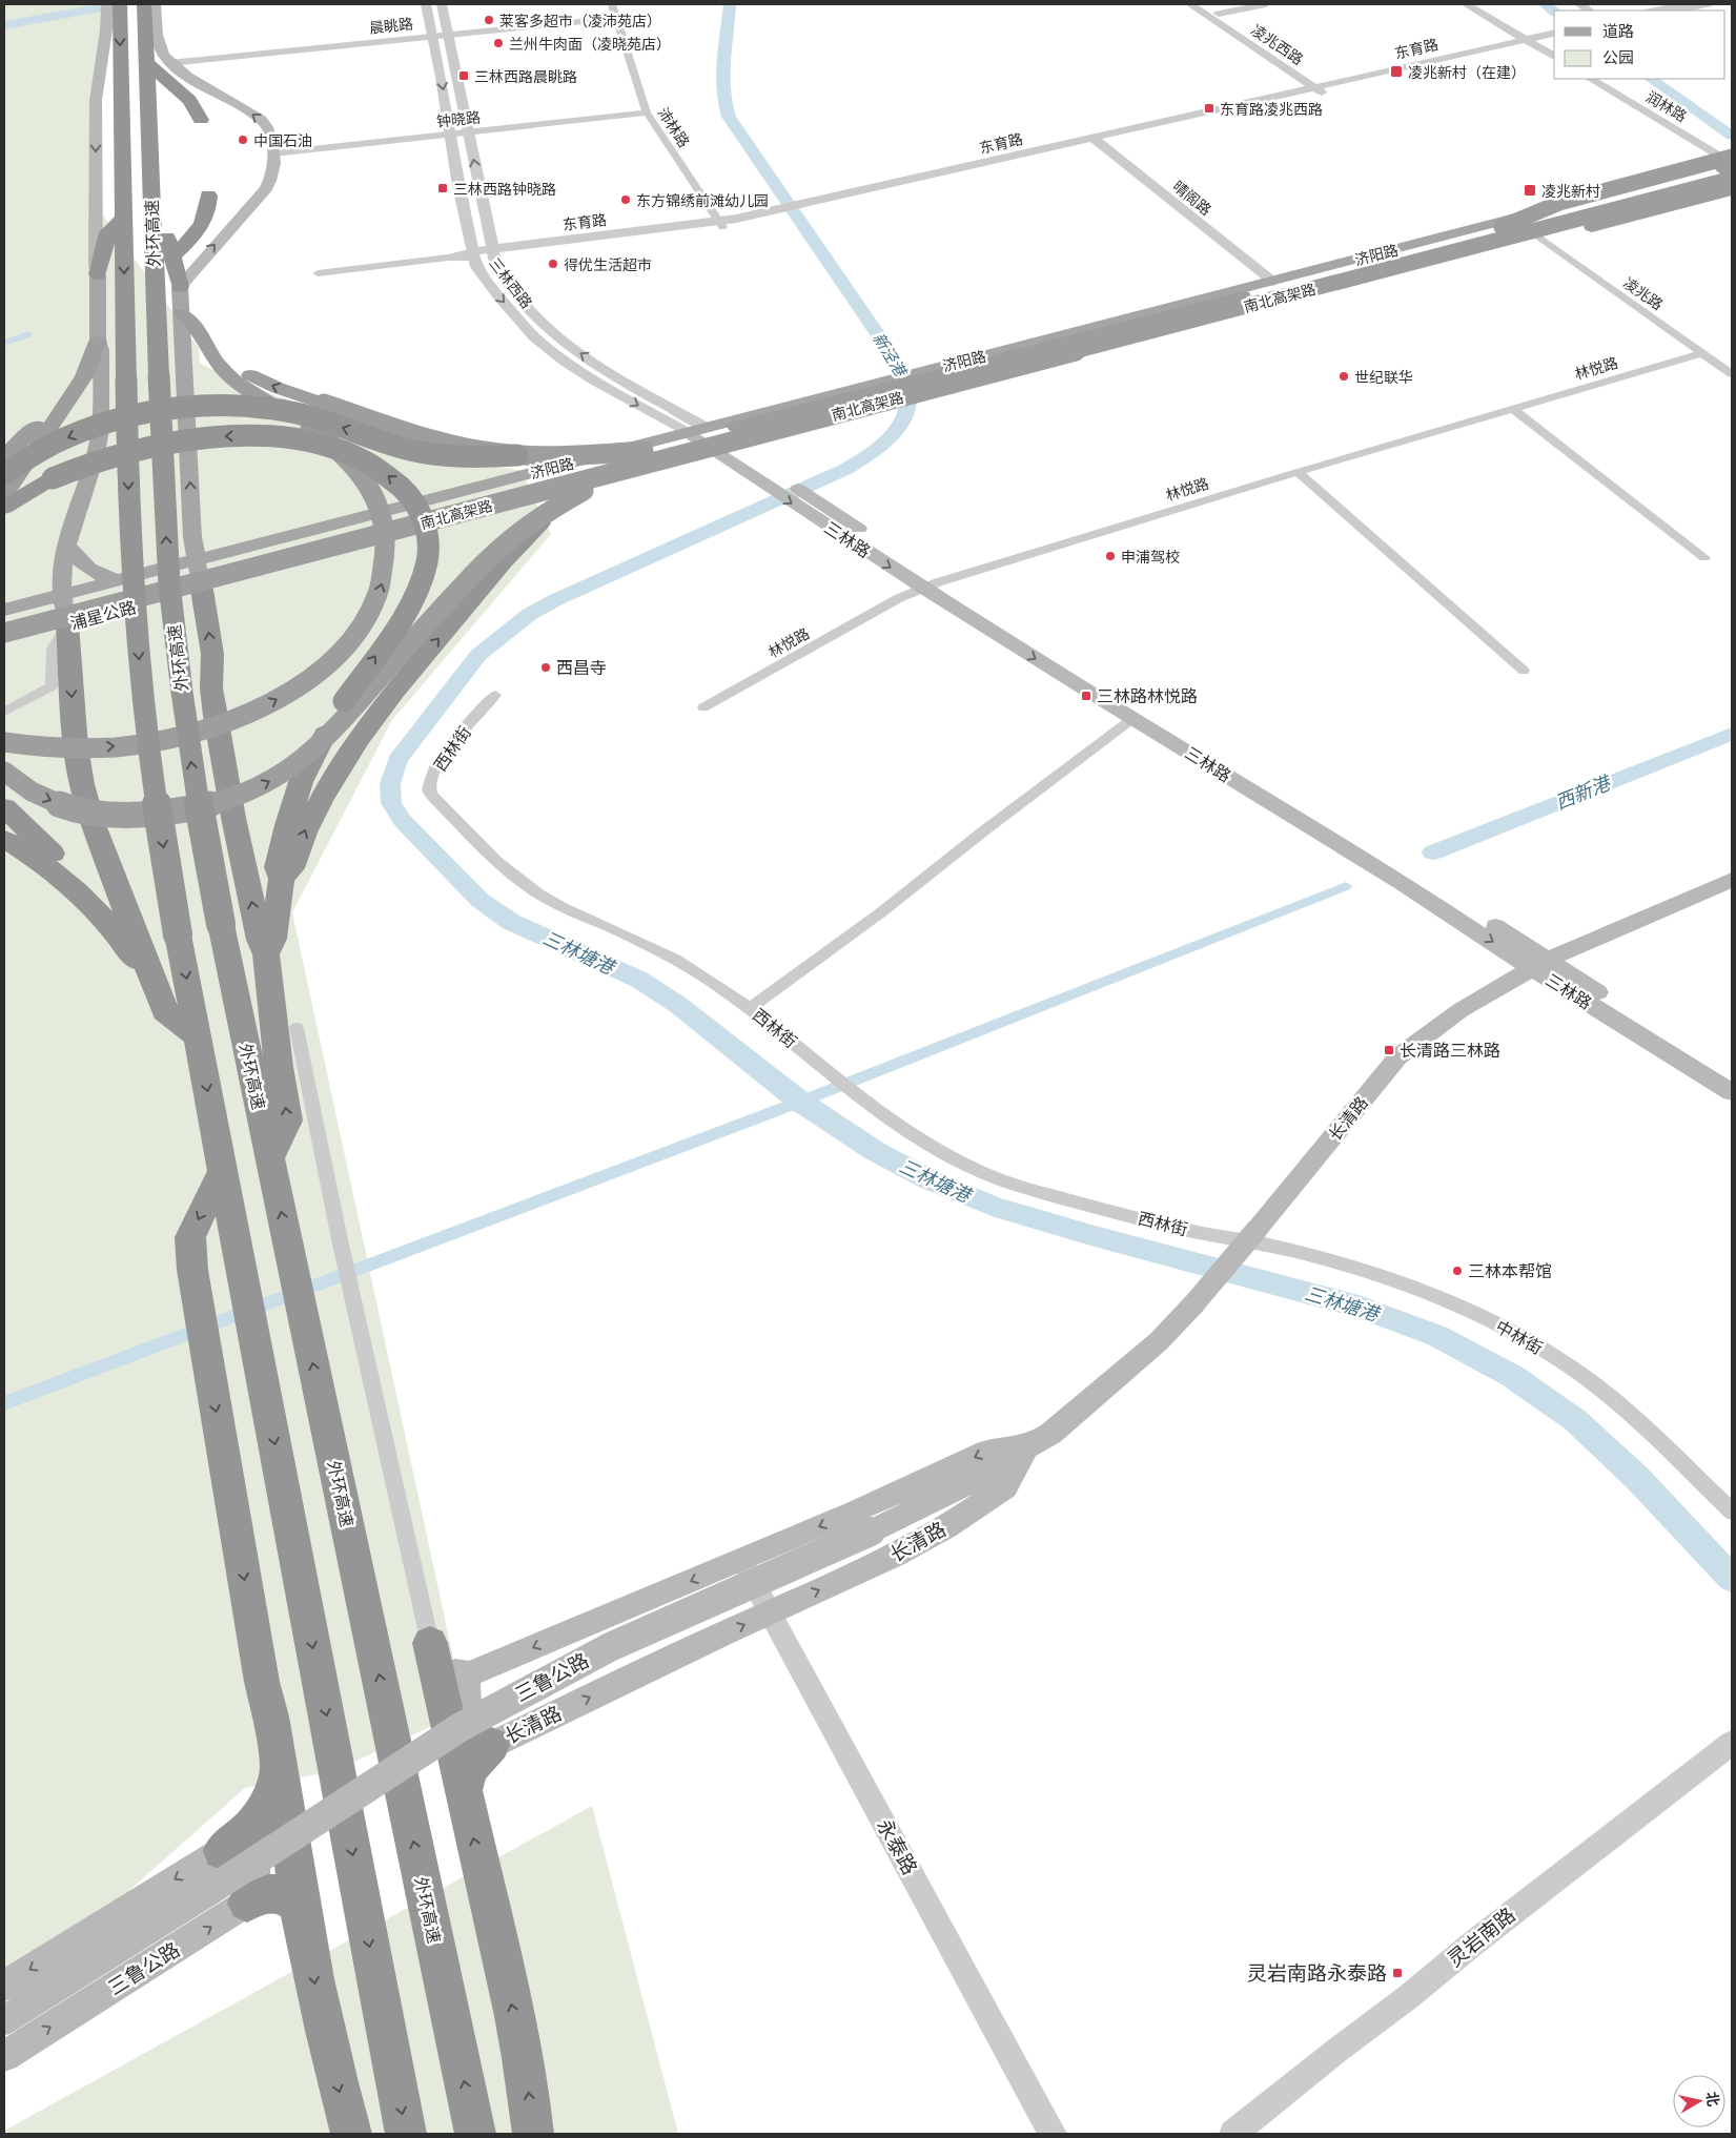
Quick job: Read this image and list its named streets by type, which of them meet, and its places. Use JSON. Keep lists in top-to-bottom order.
{
  "streets": {
    "highway": ["外环高速", "南北高架路"],
    "main road": [
      "济阳路",
      "三林路",
      "浦星公路",
      "长清路",
      "三鲁公路"
    ],
    "street": [
      "晨眺路",
      "凌兆西路",
      "东育路",
      "润林路",
      "钟晓路",
      "沛林路",
      "晴阁路",
      "三林西路",
      "凌兆路",
      "林悦路",
      "西林街",
      "中林街",
      "永泰路",
      "灵岩南路"
    ]
  },
  "crossings": [
    ["晨眺路", "沛林路"],
    ["晨眺路", "外环高速"],
    ["晨眺路", "三林西路"],
    ["凌兆西路", "东育路"],
    ["东育路", "沛林路"],
    ["东育路", "晴阁路"],
    ["东育路", "三林西路"],
    ["润林路", "济阳路"],
    ["润林路", "南北高架路"],
    ["钟晓路", "沛林路"],
    ["钟晓路", "三林西路"],
    ["晴阁路", "济阳路"],
    ["济阳路", "三林西路"],
    ["济阳路", "凌兆路"],
    ["济阳路", "南北高架路"],
    ["济阳路", "三林路"],
    ["济阳路", "浦星公路"],
    ["三林西路", "三林路"],
    ["凌兆路", "林悦路"],
    ["林悦路", "三林路"],
    ["三林路", "长清路"],
    ["西林街", "长清路"],
    ["西林街", "中林街"],
    ["长清路", "中林街"],
    ["长清路", "三鲁公路"],
    ["长清路", "永泰路"]
  ],
  "water": ["新泾港", "西新港", "三林塘港"],
  "places": {
    "other": [
      "莱客多超市（凌沛苑店）",
      "兰州牛肉面（凌晓苑店）",
      "中国石油",
      "东方锦绣前滩幼儿园",
      "得优生活超市",
      "世纪联华",
      "申浦驾校",
      "西昌寺",
      "三林本帮馆"
    ],
    "transit": [
      "凌兆新村（在建）",
      "三林西路晨眺路",
      "东育路凌兆西路",
      "三林西路钟晓路",
      "凌兆新村",
      "三林路林悦路",
      "长清路三林路",
      "灵岩南路永泰路"
    ]
  },
  "legend": ["道路", "公园"],
  "north": "right"
}
